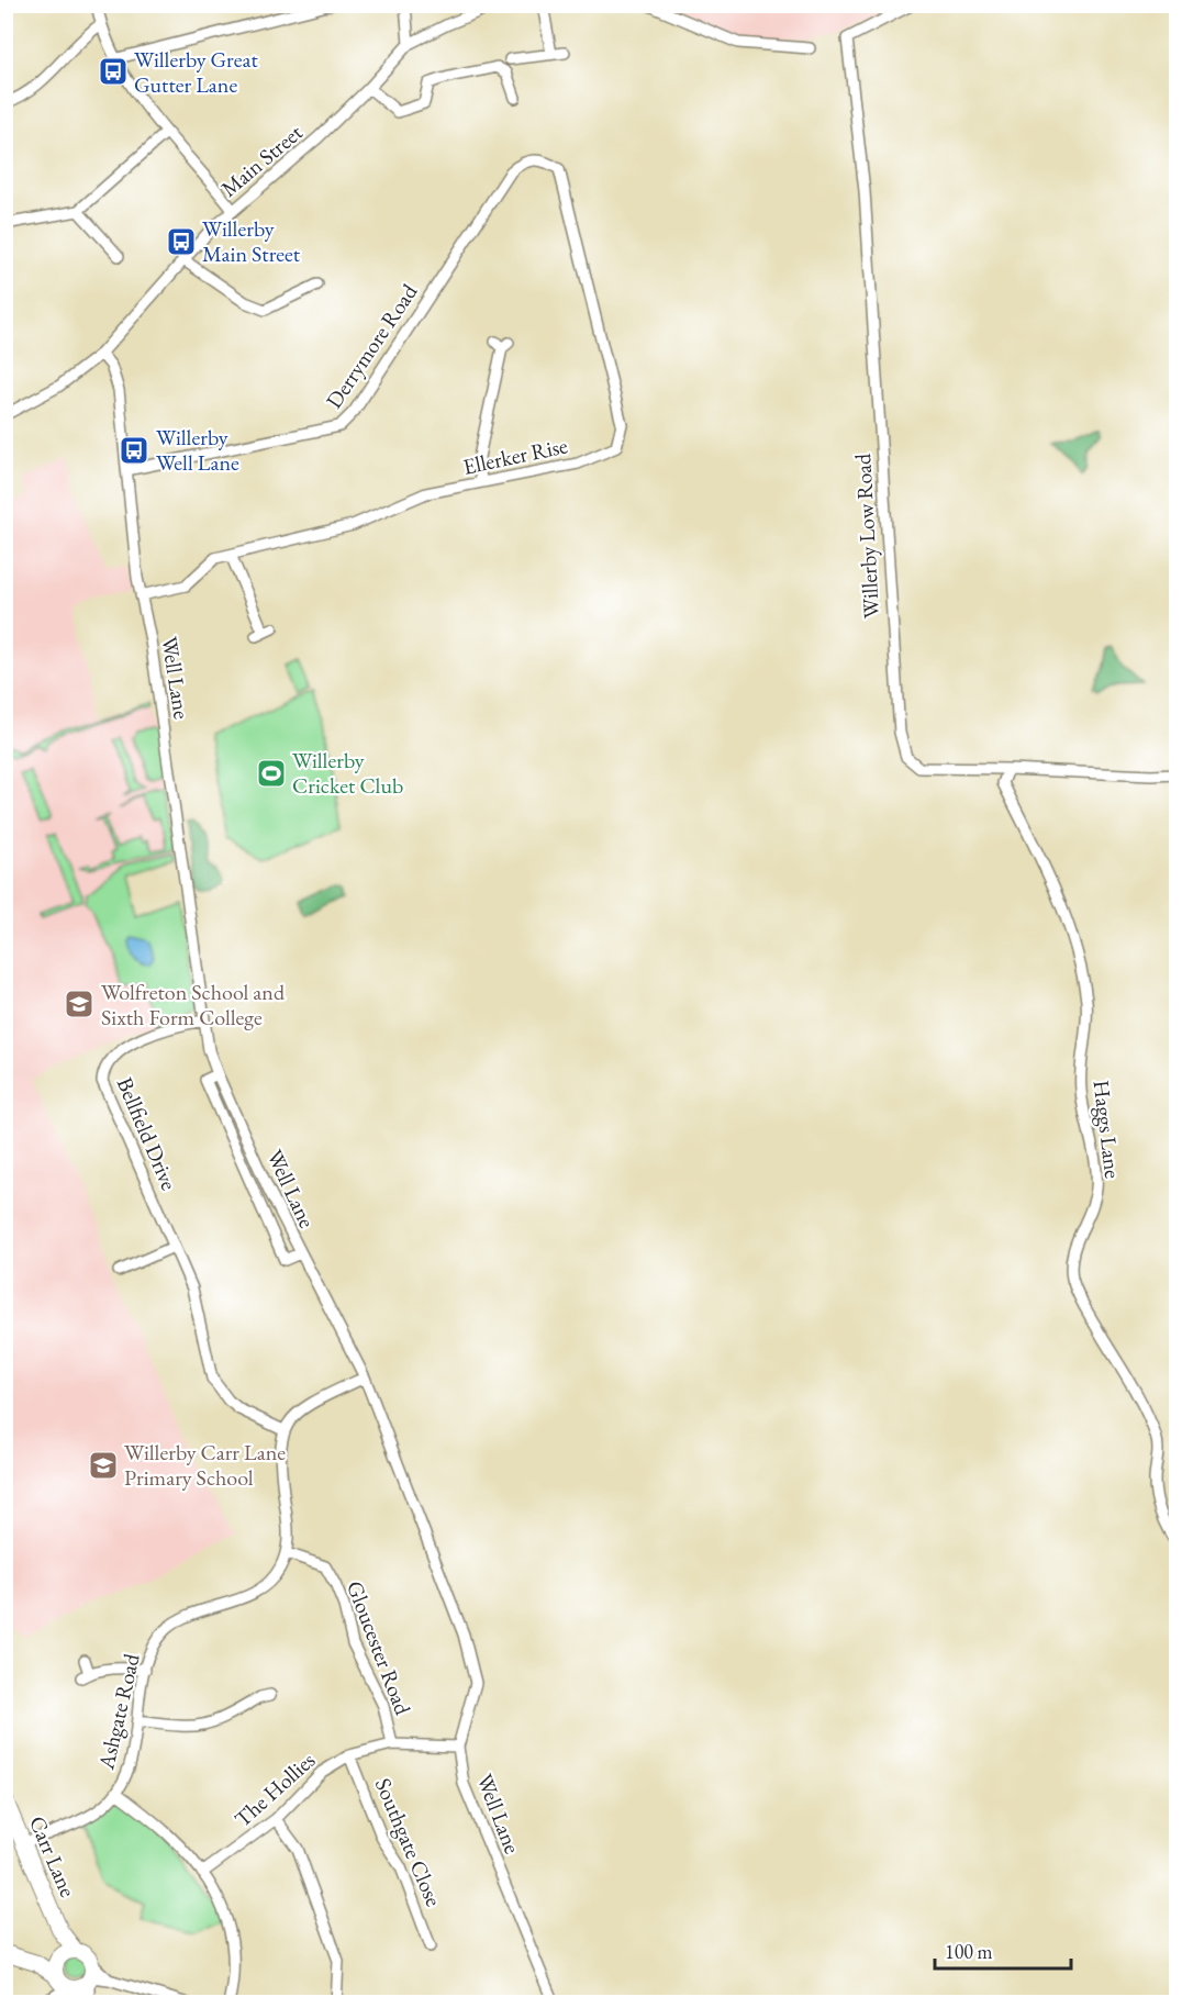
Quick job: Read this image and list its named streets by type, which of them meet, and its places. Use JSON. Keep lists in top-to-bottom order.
{
  "streets": {
    "street": [
      "Main Street",
      "Derrymore Road",
      "Ellerker Rise",
      "Willerby Low Road",
      "Well Lane",
      "Haggs Lane",
      "Bellfield Drive",
      "Gloucester Road",
      "Ashgate Road",
      "The Hollies",
      "Southgate Close",
      "Carr Lane"
    ]
  },
  "crossings": [
    ["Main Street", "Well Lane"],
    ["Derrymore Road", "Ellerker Rise"],
    ["Derrymore Road", "Well Lane"],
    ["Ellerker Rise", "Well Lane"],
    ["Willerby Low Road", "Haggs Lane"],
    ["Well Lane", "Bellfield Drive"],
    ["Well Lane", "The Hollies"],
    ["Gloucester Road", "Ashgate Road"],
    ["Gloucester Road", "The Hollies"],
    ["Ashgate Road", "Carr Lane"],
    ["The Hollies", "Southgate Close"]
  ],
  "places": {
    "bus stop": ["Willerby Great Gutter Lane", "Willerby Main Street", "Willerby Well Lane"],
    "sports": ["Willerby Cricket Club"],
    "school or university": ["Wolfreton School and Sixth Form College", "Willerby Carr Lane Primary School"]
  },
  "scale_bar": "100 m"
}
